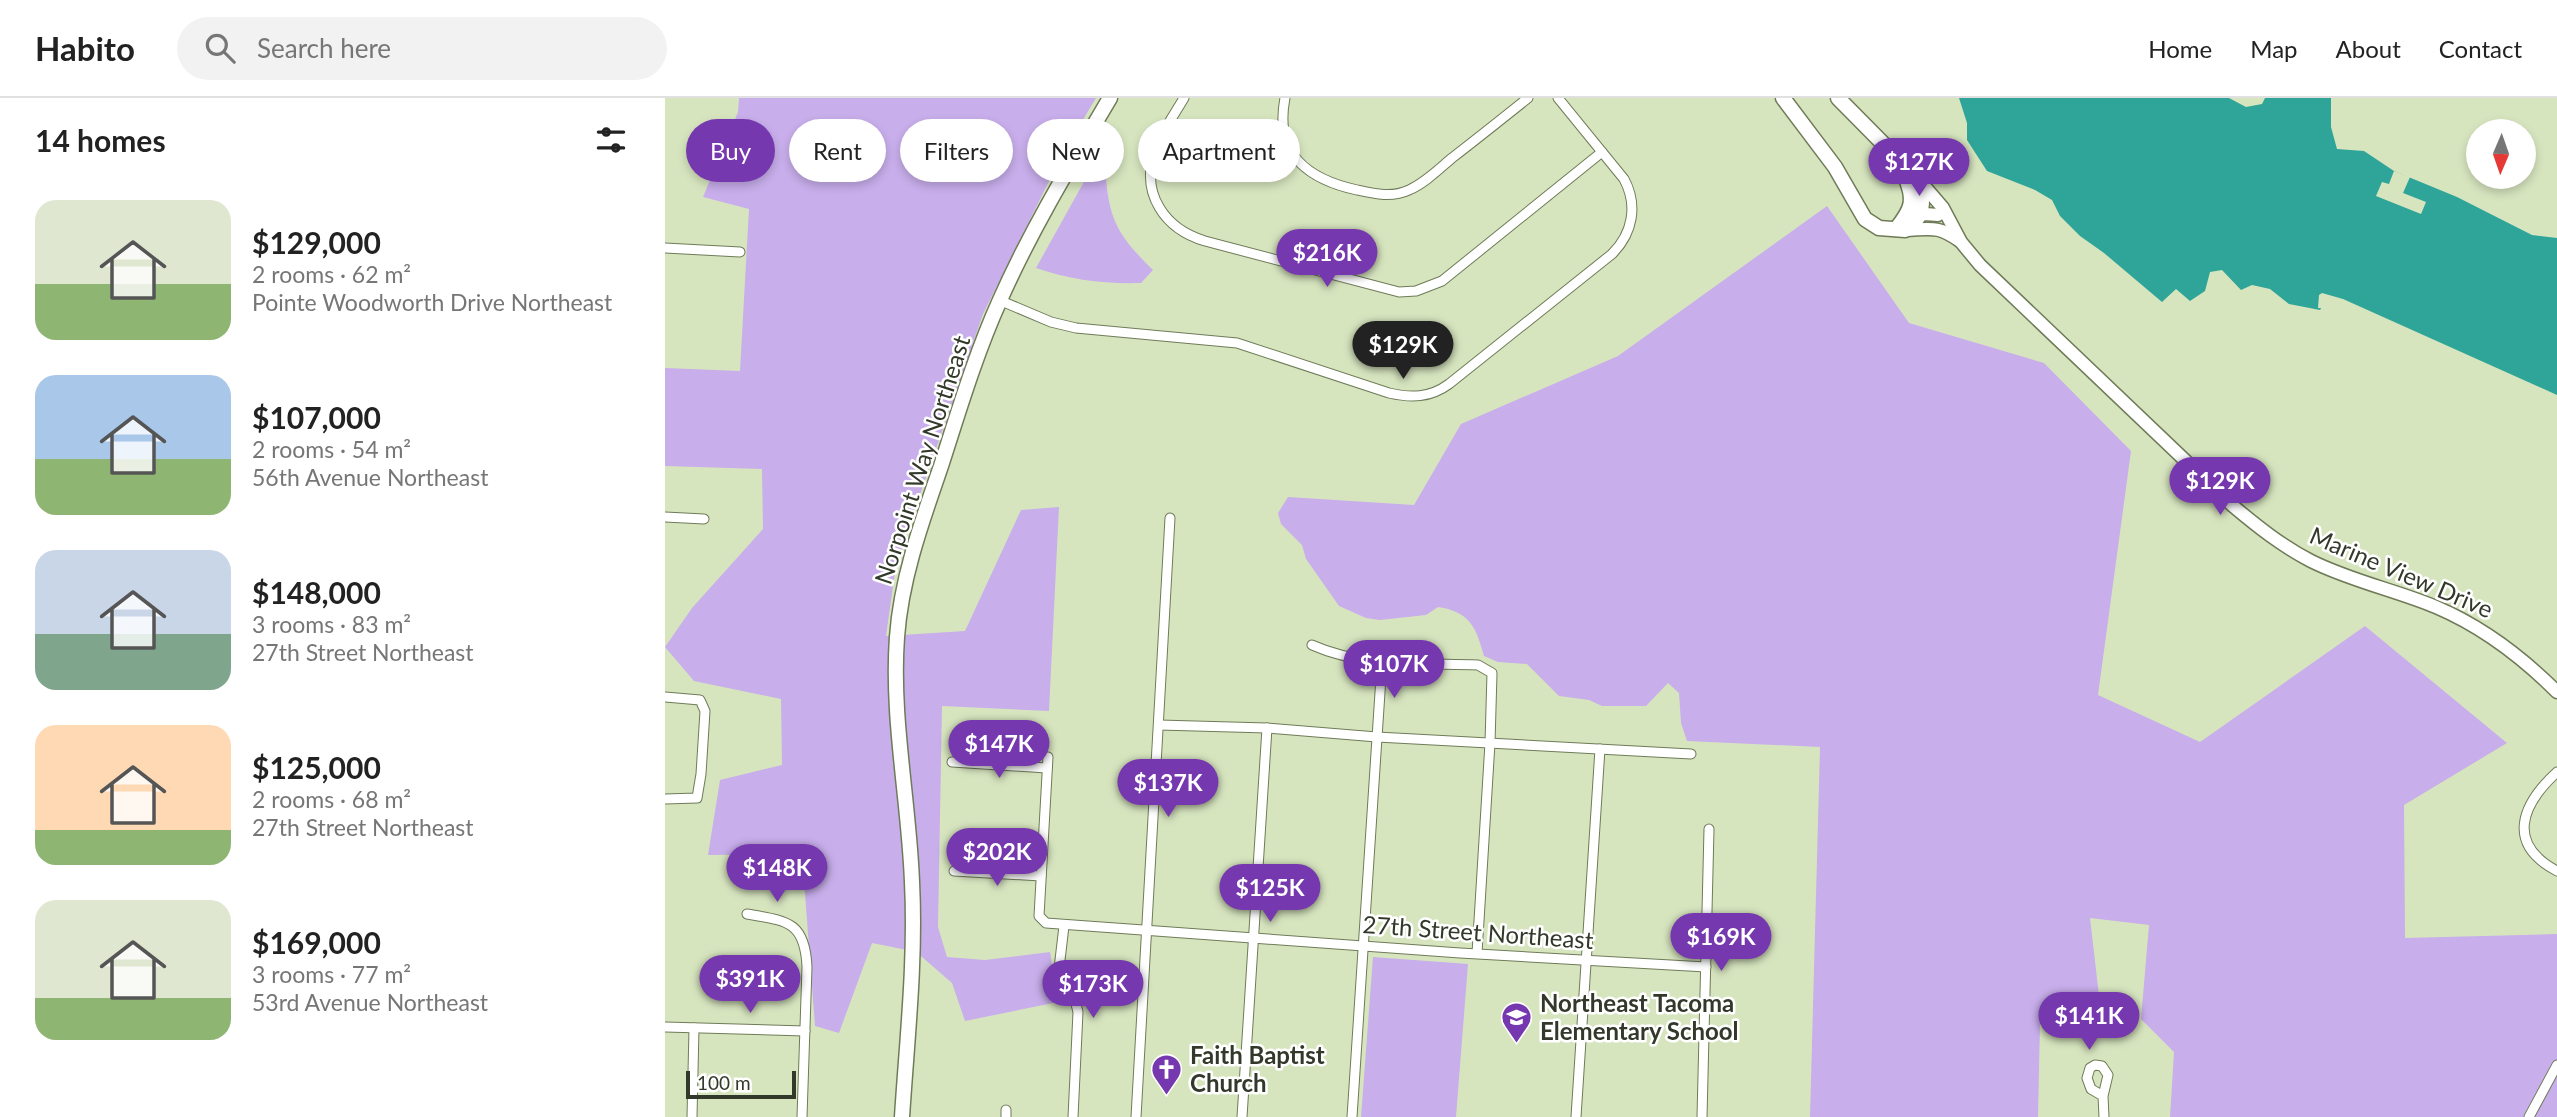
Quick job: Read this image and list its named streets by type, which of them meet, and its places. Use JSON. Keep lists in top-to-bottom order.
{
  "streets": {
    "main road": ["Norpoint Way Northeast", "Marine View Drive"],
    "street": ["27th Street Northeast"]
  },
  "places": {
    "school or university": ["Northeast Tacoma Elementary School"],
    "church": ["Faith Baptist Church"]
  },
  "scale_bar": "100 m",
  "north": "bottom",
  "page": {
    "header": "Habito",
    "search": "Search here",
    "nav": [
      "Home",
      "Map",
      "About",
      "Contact"
    ],
    "heading": "14 homes",
    "chip": [
      "Buy",
      "Rent",
      "Filters",
      "New",
      "Apartment"
    ],
    "price": [
      "$127K",
      "$216K",
      "$129K",
      "$129K",
      "$107K",
      "$147K",
      "$137K",
      "$202K",
      "$148K",
      "$125K",
      "$169K",
      "$391K",
      "$173K",
      "$141K"
    ],
    "list": [
      {
        "name": "$129,000",
        "note": "2 rooms · 62 m² · Pointe Woodworth Drive Northeast"
      },
      {
        "name": "$107,000",
        "note": "2 rooms · 54 m² · 56th Avenue Northeast"
      },
      {
        "name": "$148,000",
        "note": "3 rooms · 83 m² · 27th Street Northeast"
      },
      {
        "name": "$125,000",
        "note": "2 rooms · 68 m² · 27th Street Northeast"
      },
      {
        "name": "$169,000",
        "note": "3 rooms · 77 m² · 53rd Avenue Northeast"
      }
    ],
    "scale": "100 m"
  }
}
